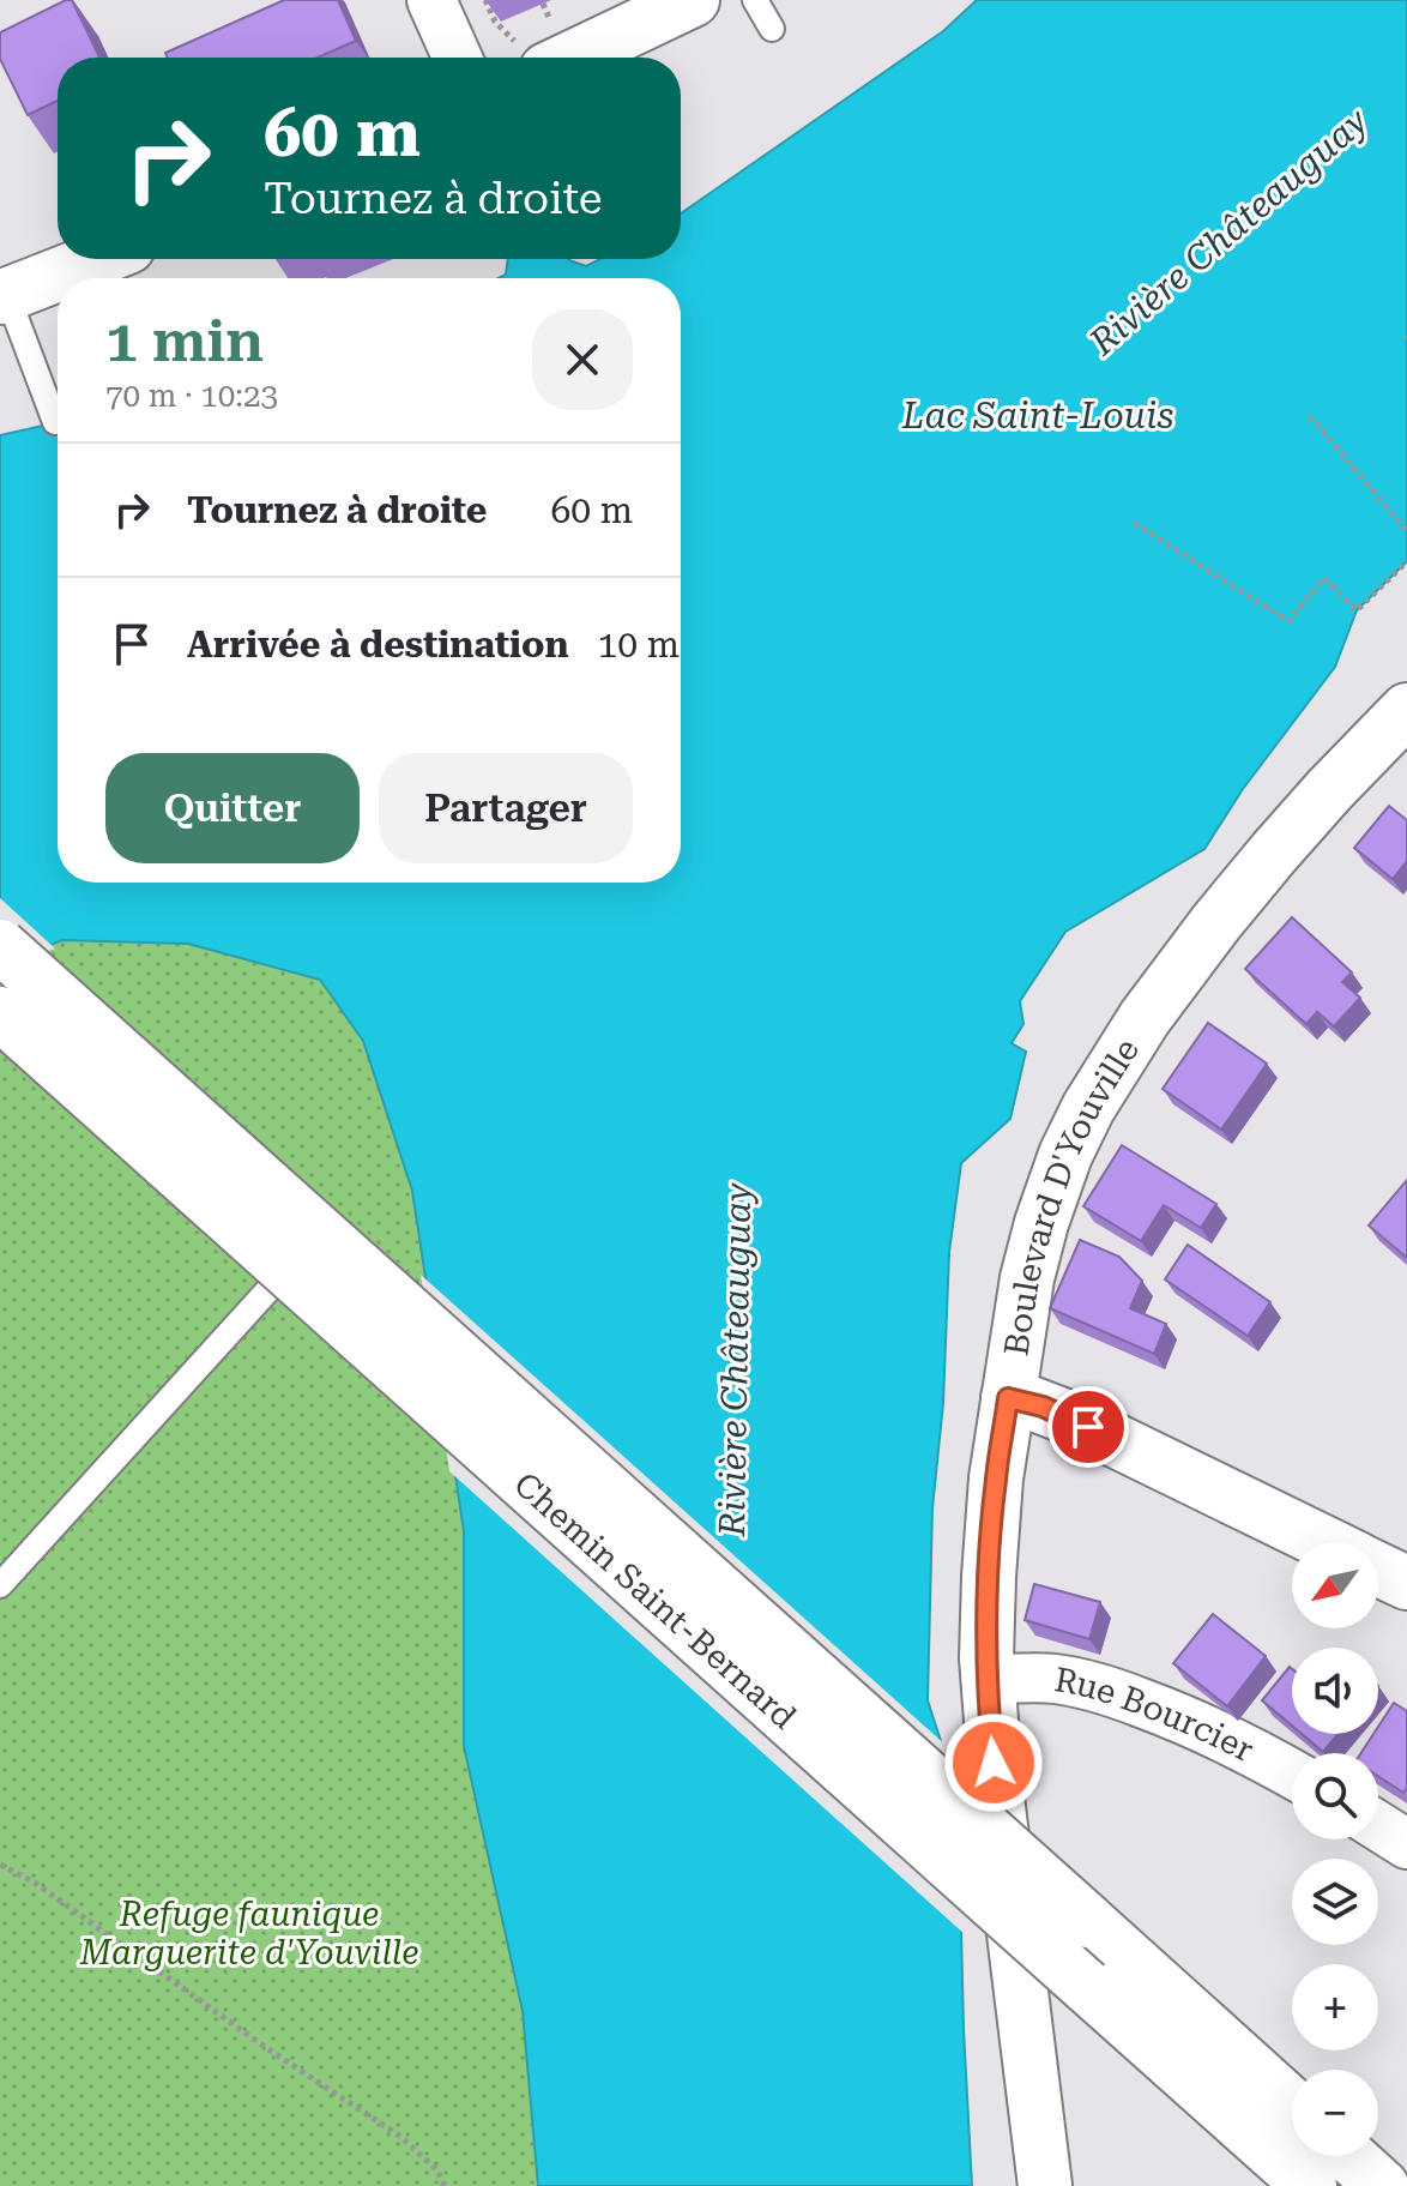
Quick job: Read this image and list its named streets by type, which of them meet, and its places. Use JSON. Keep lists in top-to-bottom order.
{
  "streets": {
    "street": ["Boulevard D'Youville", "Chemin Saint-Bernard", "Rue Bourcier"]
  },
  "crossings": [
    ["Boulevard D'Youville", "Rue Bourcier"]
  ],
  "water": ["Rivière Châteauguay", "Lac Saint-Louis"],
  "parks": ["Refuge faunique Marguerite d'Youville"],
  "north": "bottom left",
  "page": {
    "turn": ["60 m", "Tournez à droite"],
    "heading": ["1 min", "70 m · 10:23"],
    "list": [
      {
        "name": "Tournez à droite",
        "value": "60 m"
      },
      {
        "name": "Arrivée à destination",
        "value": "10 m"
      }
    ],
    "buttons": ["Quitter", "Partager"],
    "map_buttons": ["+", "−"]
  }
}
